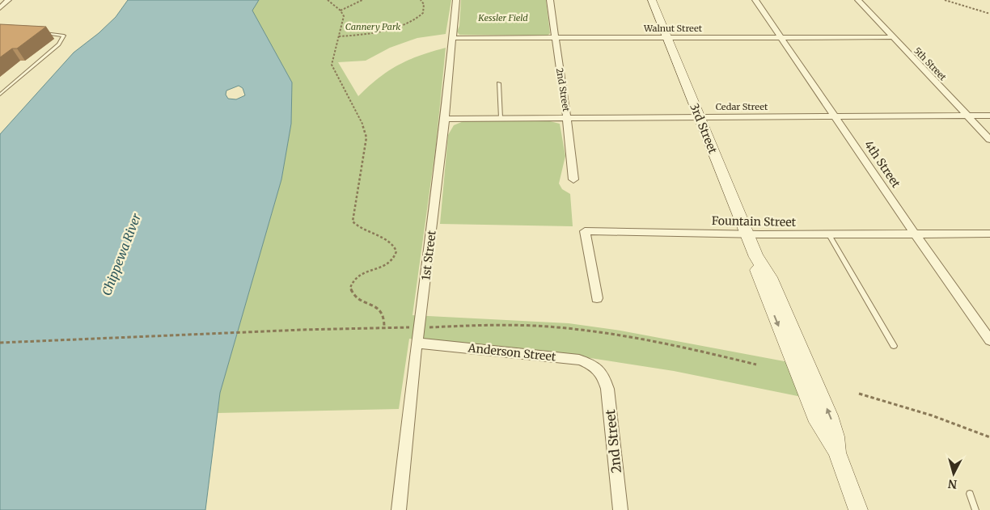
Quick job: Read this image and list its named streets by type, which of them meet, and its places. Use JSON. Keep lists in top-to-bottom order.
{
  "streets": {
    "main road": ["3rd Street"],
    "street": [
      "Walnut Street",
      "5th Street",
      "2nd Street",
      "Cedar Street",
      "4th Street",
      "Fountain Street",
      "1st Street",
      "Anderson Street"
    ]
  },
  "crossings": [
    ["Walnut Street", "5th Street"],
    ["Walnut Street", "2nd Street"],
    ["Walnut Street", "3rd Street"],
    ["Walnut Street", "4th Street"],
    ["Walnut Street", "1st Street"],
    ["5th Street", "Cedar Street"],
    ["2nd Street", "Cedar Street"],
    ["2nd Street", "Anderson Street"],
    ["Cedar Street", "3rd Street"],
    ["Cedar Street", "4th Street"],
    ["Cedar Street", "1st Street"],
    ["3rd Street", "Fountain Street"],
    ["4th Street", "Fountain Street"],
    ["1st Street", "Anderson Street"]
  ],
  "water": ["Chippewa River"],
  "parks": ["Kessler Field", "Cannery Park"],
  "north": "bottom"
}
